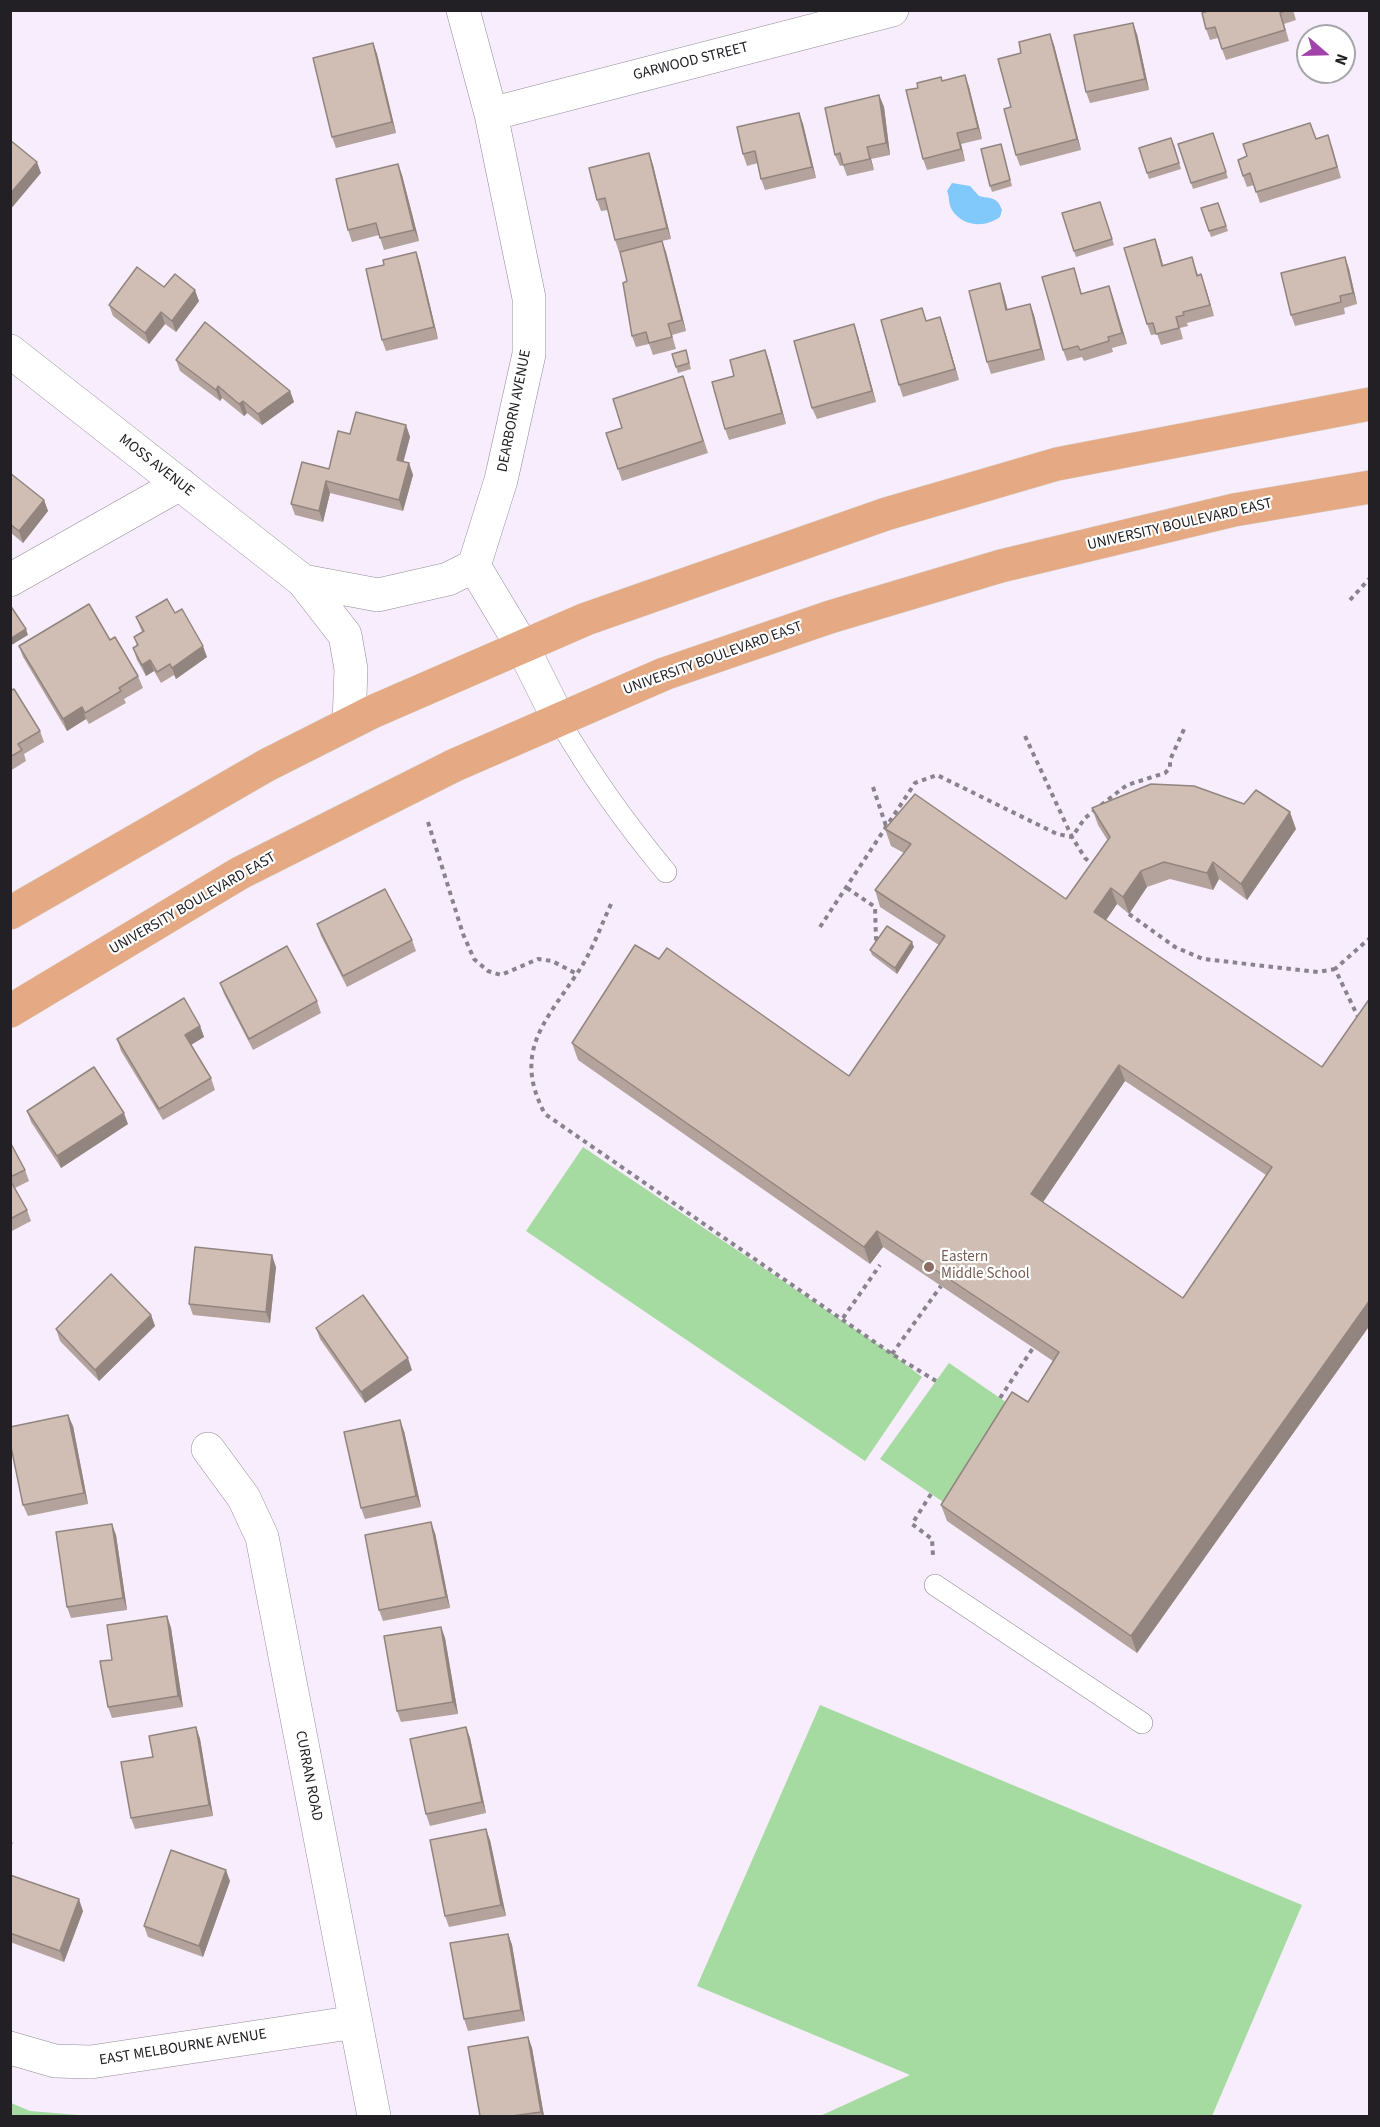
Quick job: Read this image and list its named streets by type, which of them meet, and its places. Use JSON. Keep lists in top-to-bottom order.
{
  "streets": {
    "main road": ["UNIVERSITY BOULEVARD EAST"],
    "street": [
      "GARWOOD STREET",
      "DEARBORN AVENUE",
      "MOSS AVENUE",
      "CURRAN ROAD",
      "EAST MELBOURNE AVENUE"
    ]
  },
  "crossings": [
    ["GARWOOD STREET", "DEARBORN AVENUE"],
    ["DEARBORN AVENUE", "MOSS AVENUE"],
    ["CURRAN ROAD", "EAST MELBOURNE AVENUE"]
  ],
  "places": ["Eastern Middle School"],
  "north": "right"
}
